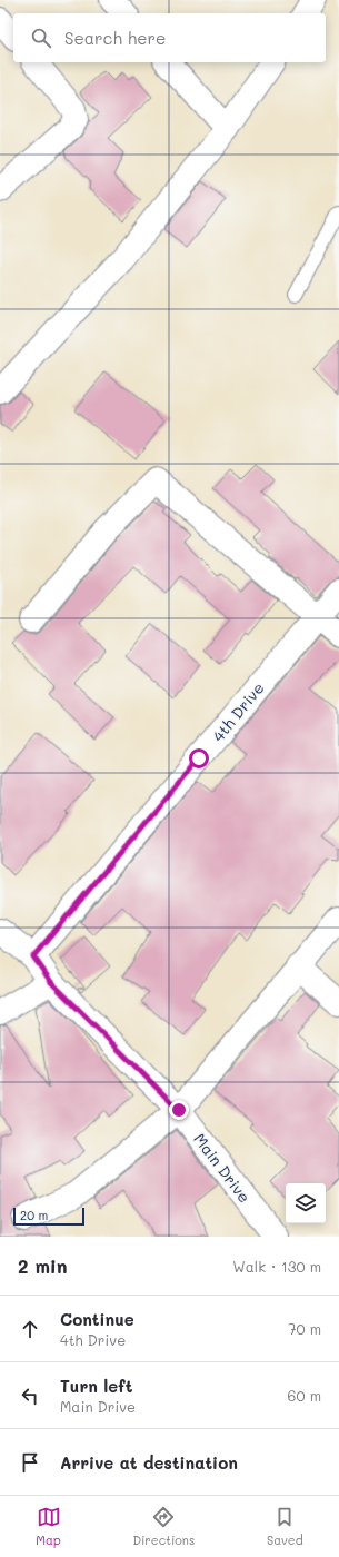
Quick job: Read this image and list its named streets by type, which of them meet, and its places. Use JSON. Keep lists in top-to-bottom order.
{
  "streets": {
    "street": ["4th Drive", "Main Drive"]
  },
  "crossings": [
    ["4th Drive", "Main Drive"]
  ],
  "scale_bar": "20 m",
  "page": {
    "search": "Search here",
    "scale": "20 m",
    "heading": ["2 min", "Walk · 130 m"],
    "list": [
      ["Continue", "4th Drive", "70 m"],
      ["Turn left", "Main Drive", "60 m"],
      "Arrive at destination"
    ],
    "nav": ["Map", "Directions", "Saved"]
  }
}
